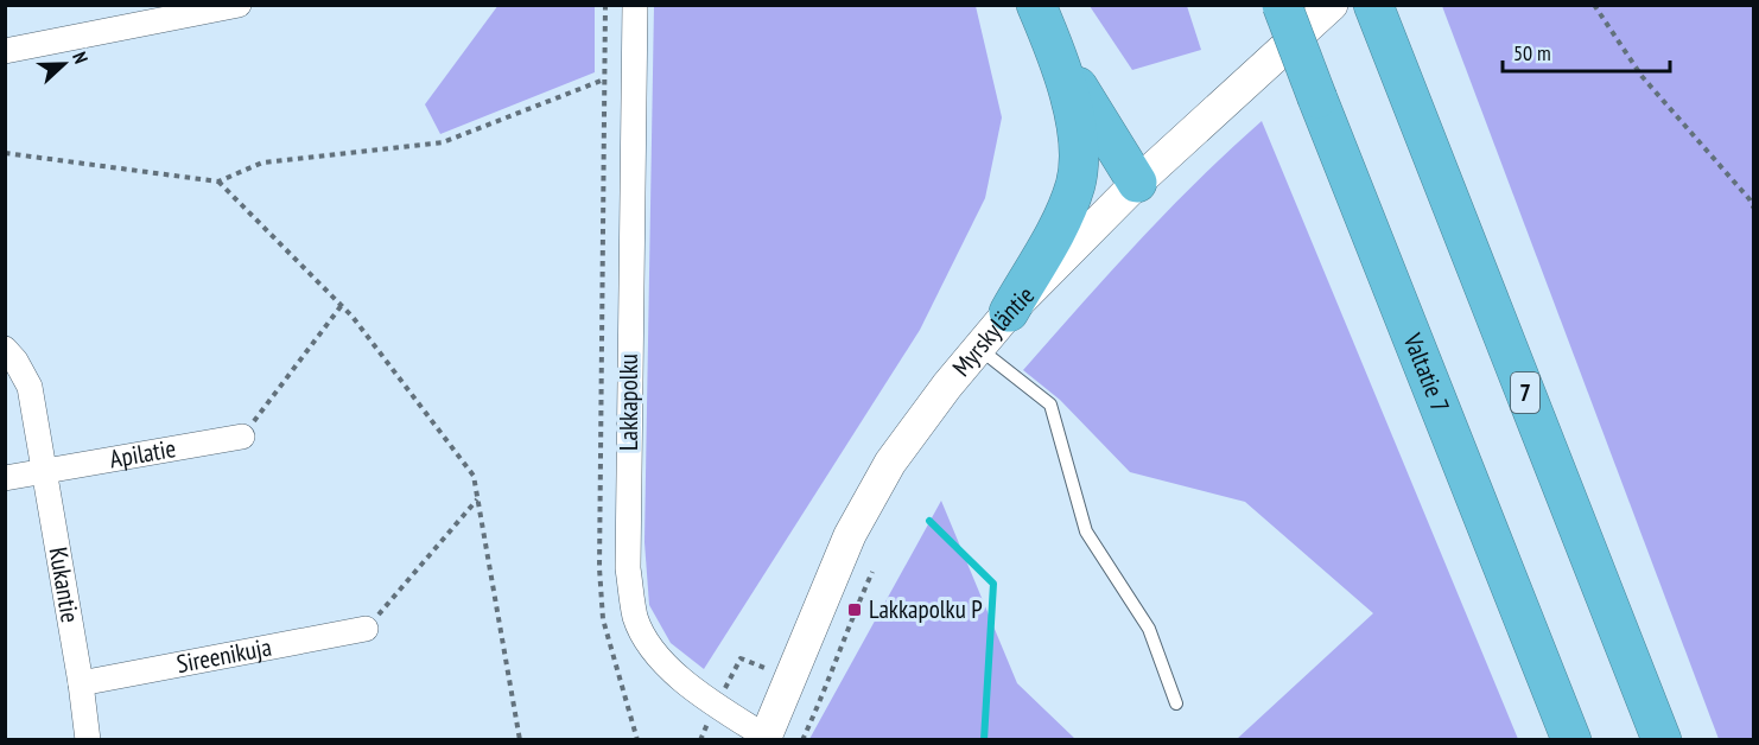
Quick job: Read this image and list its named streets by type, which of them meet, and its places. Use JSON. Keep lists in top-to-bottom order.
{
  "streets": {
    "highway": ["Valtatie 7", "7"],
    "street": [
      "Myrskyläntie",
      "Lakkapolku",
      "Apilatie",
      "Kukantie",
      "Sireenikuja"
    ]
  },
  "crossings": [
    ["Myrskyläntie", "Lakkapolku"],
    ["Apilatie", "Kukantie"],
    ["Kukantie", "Sireenikuja"]
  ],
  "places": {
    "transit": ["Lakkapolku P"]
  },
  "scale_bar": "50 m",
  "north": "right"
}
